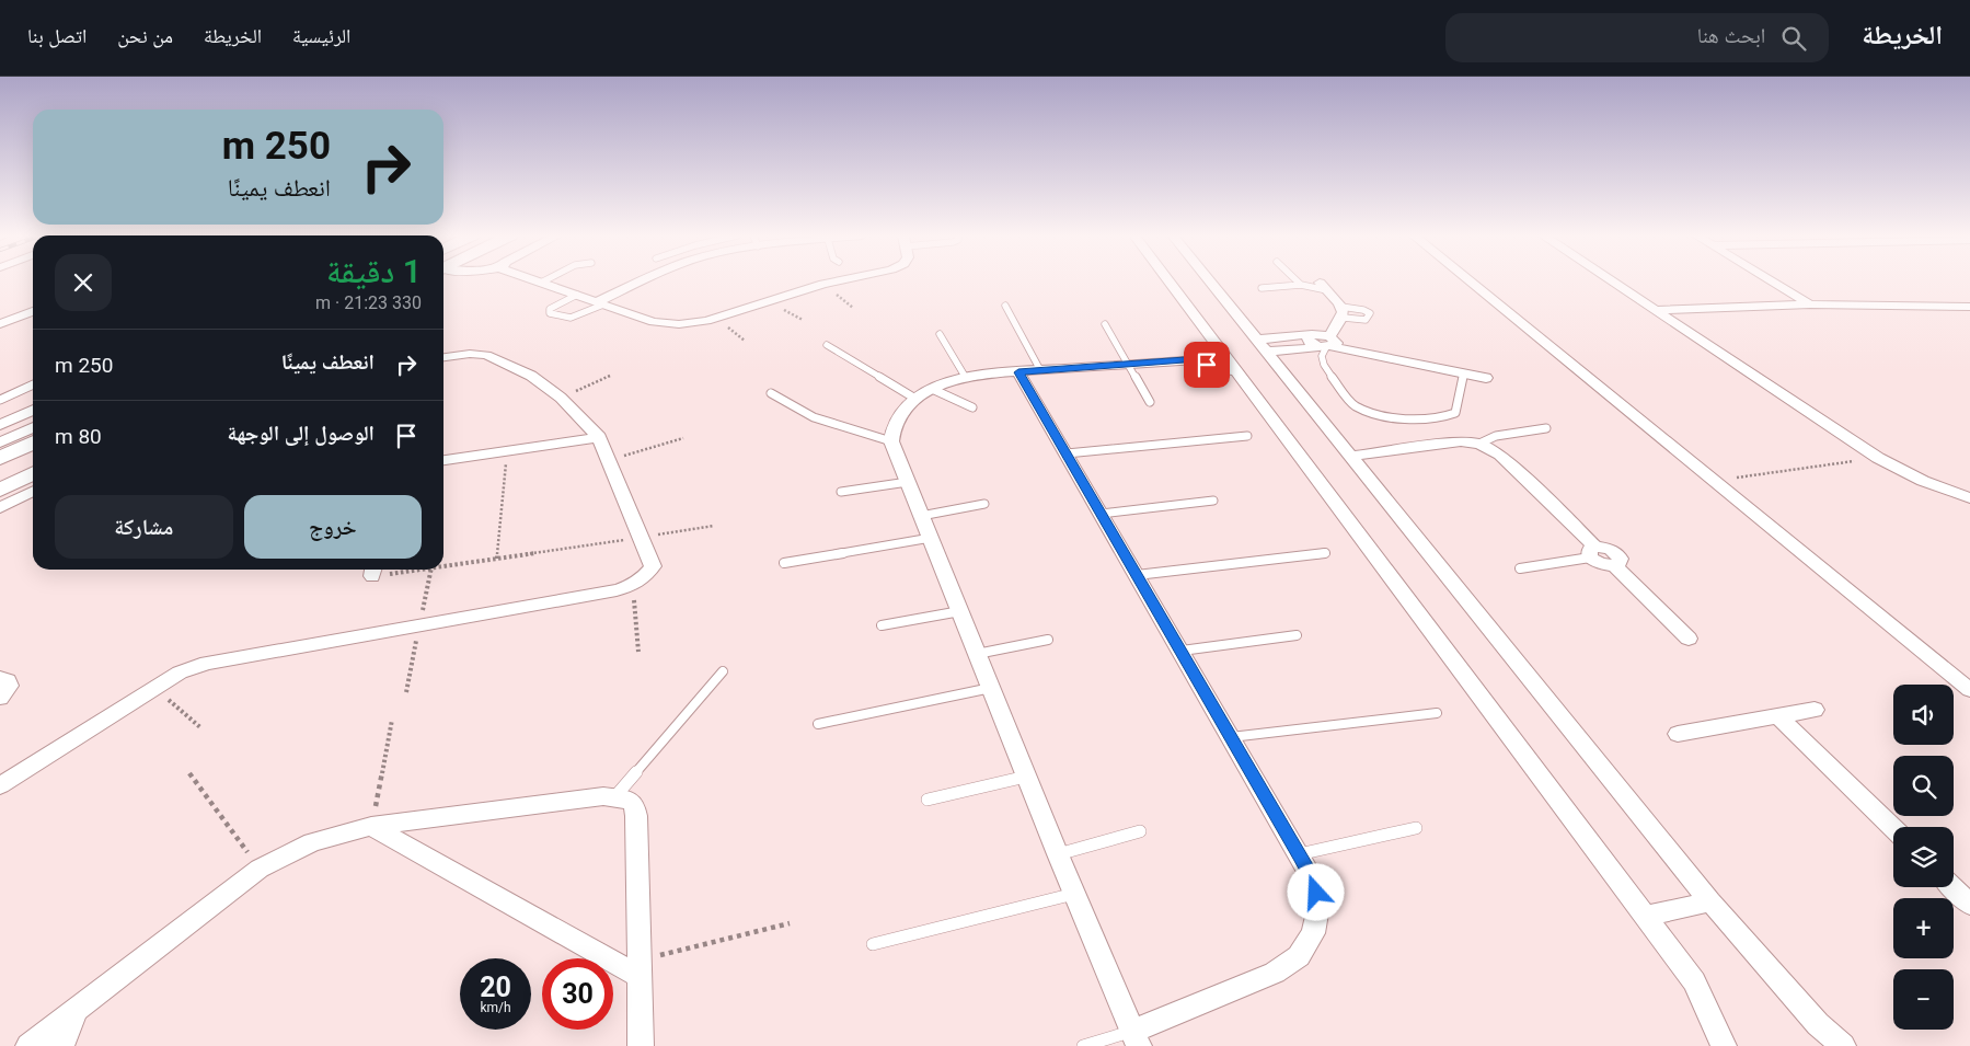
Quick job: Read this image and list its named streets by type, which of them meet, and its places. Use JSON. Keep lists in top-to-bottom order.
{
  "page": {
    "header": "الخريطة",
    "search": "ابحث هنا",
    "nav": [
      "الرئيسية",
      "الخريطة",
      "من نحن",
      "اتصل بنا"
    ],
    "turn": ["250 m", "انعطف يمينًا"],
    "heading": ["1 دقيقة", "330 m · 21:23"],
    "list": [
      {
        "name": "انعطف يمينًا",
        "value": "250 m"
      },
      {
        "name": "الوصول إلى الوجهة",
        "value": "80 m"
      }
    ],
    "buttons": ["خروج", "مشاركة"],
    "map_buttons": ["+", "−"],
    "speed": "20 km/h",
    "limit": "30"
  }
}
